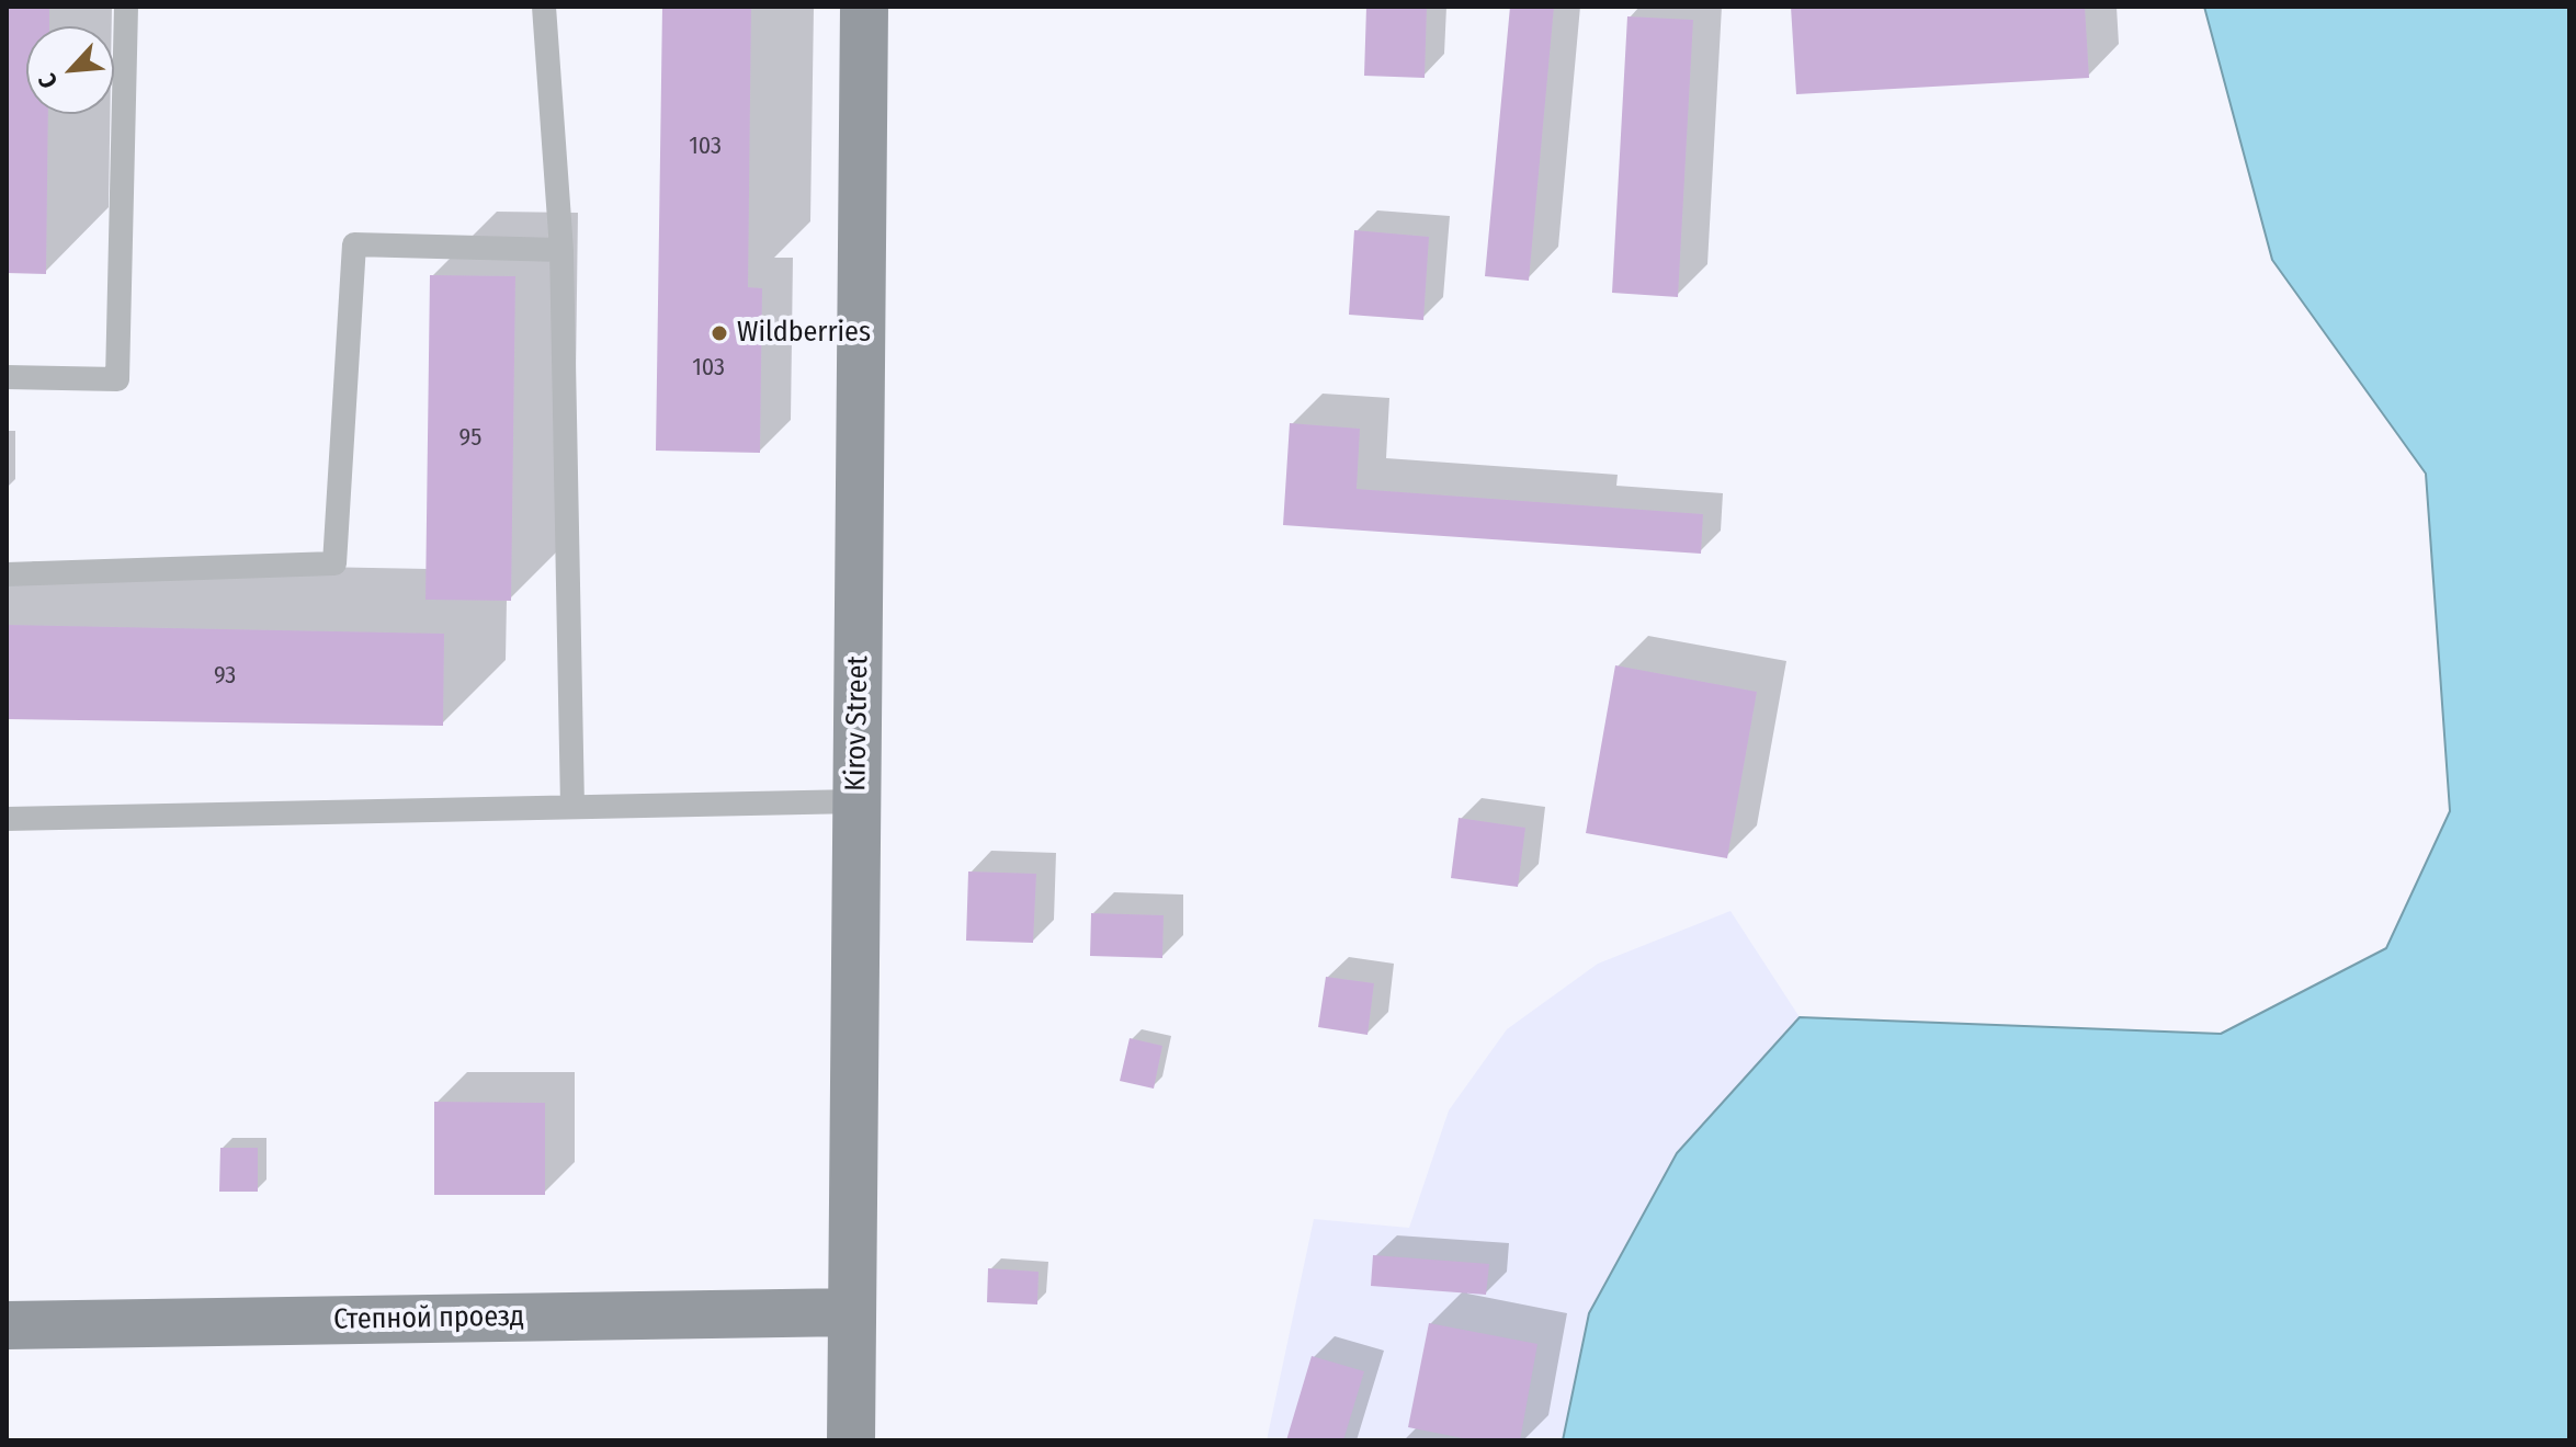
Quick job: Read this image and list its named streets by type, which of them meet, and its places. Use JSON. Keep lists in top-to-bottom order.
{
  "streets": {
    "main road": ["Kirov Street", "Степной проезд"]
  },
  "crossings": [
    ["Kirov Street", "Степной проезд"]
  ],
  "places": ["Wildberries"],
  "house_numbers": [
    "103",
    "103",
    "95",
    "93"
  ],
  "north": "bottom left"
}
